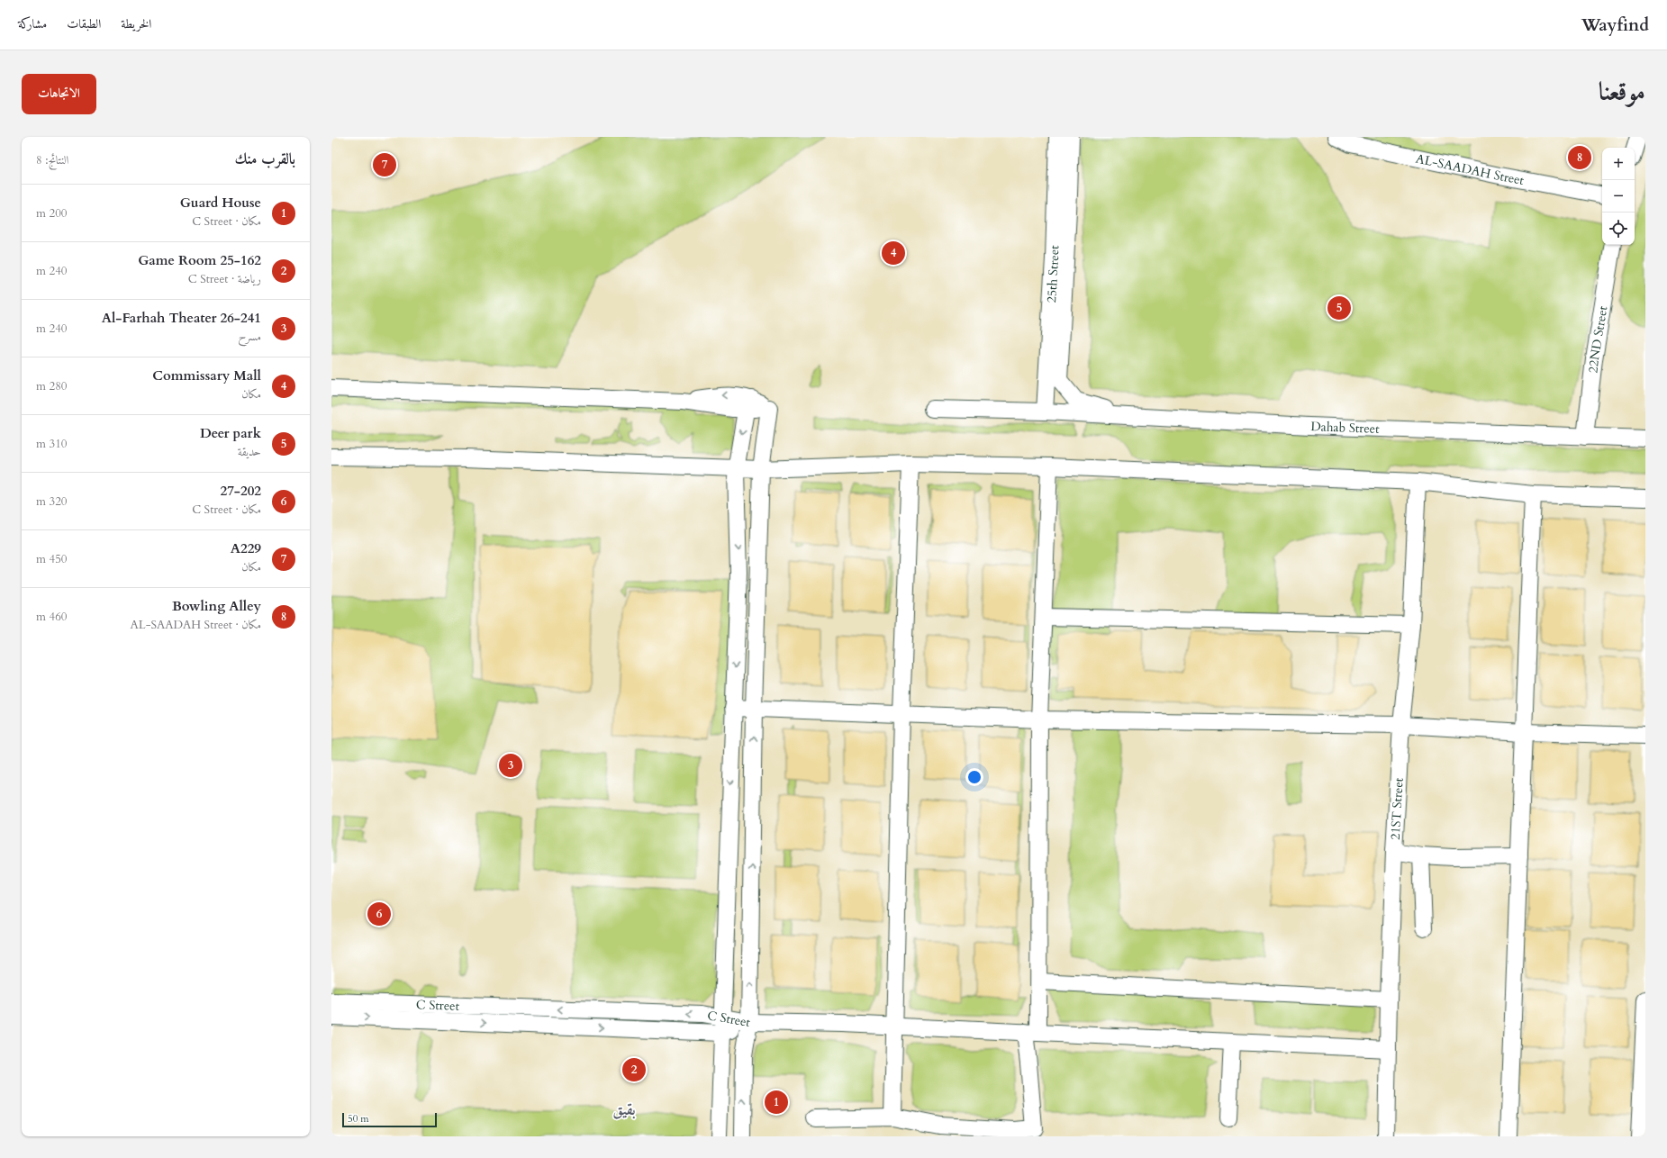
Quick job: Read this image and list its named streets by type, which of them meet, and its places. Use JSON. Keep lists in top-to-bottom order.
{
  "streets": {
    "street": [
      "AL-SAADAH Street",
      "25th Street",
      "22ND Street",
      "Dahab Street",
      "21ST Street",
      "C Street"
    ]
  },
  "crossings": [
    ["25th Street", "Dahab Street"],
    ["22ND Street", "Dahab Street"],
    ["21ST Street", "C Street"]
  ],
  "districts": ["بقيق"],
  "scale_bar": "50 m",
  "page": {
    "header": "Wayfind",
    "nav": ["الخريطة", "الطبقات", "مشاركة"],
    "title": "موقعنا",
    "buttons": "الاتجاهات",
    "heading": ["بالقرب منك", "النتائج: 8"],
    "pins": [
      "8",
      "7",
      "4",
      "5",
      "3",
      "6",
      "2",
      "1"
    ],
    "map_buttons": ["+", "−"],
    "list": [
      {
        "mark": "1",
        "name": "Guard House",
        "note": "مكان · C Street",
        "value": "200 m"
      },
      {
        "mark": "2",
        "name": "25-162 Game Room",
        "note": "رياضة · C Street",
        "value": "240 m"
      },
      {
        "mark": "3",
        "name": "26-241 Al-Farhah Theater",
        "note": "مسرح",
        "value": "240 m"
      },
      {
        "mark": "4",
        "name": "Commissary Mall",
        "note": "مكان",
        "value": "280 m"
      },
      {
        "mark": "5",
        "name": "Deer park",
        "note": "حديقة",
        "value": "310 m"
      },
      {
        "mark": "6",
        "name": "27-202",
        "note": "مكان · C Street",
        "value": "320 m"
      },
      {
        "mark": "7",
        "name": "A229",
        "note": "مكان",
        "value": "450 m"
      },
      {
        "mark": "8",
        "name": "Bowling Alley",
        "note": "مكان · AL-SAADAH Street",
        "value": "460 m"
      }
    ],
    "scale": "50 m"
  }
}
